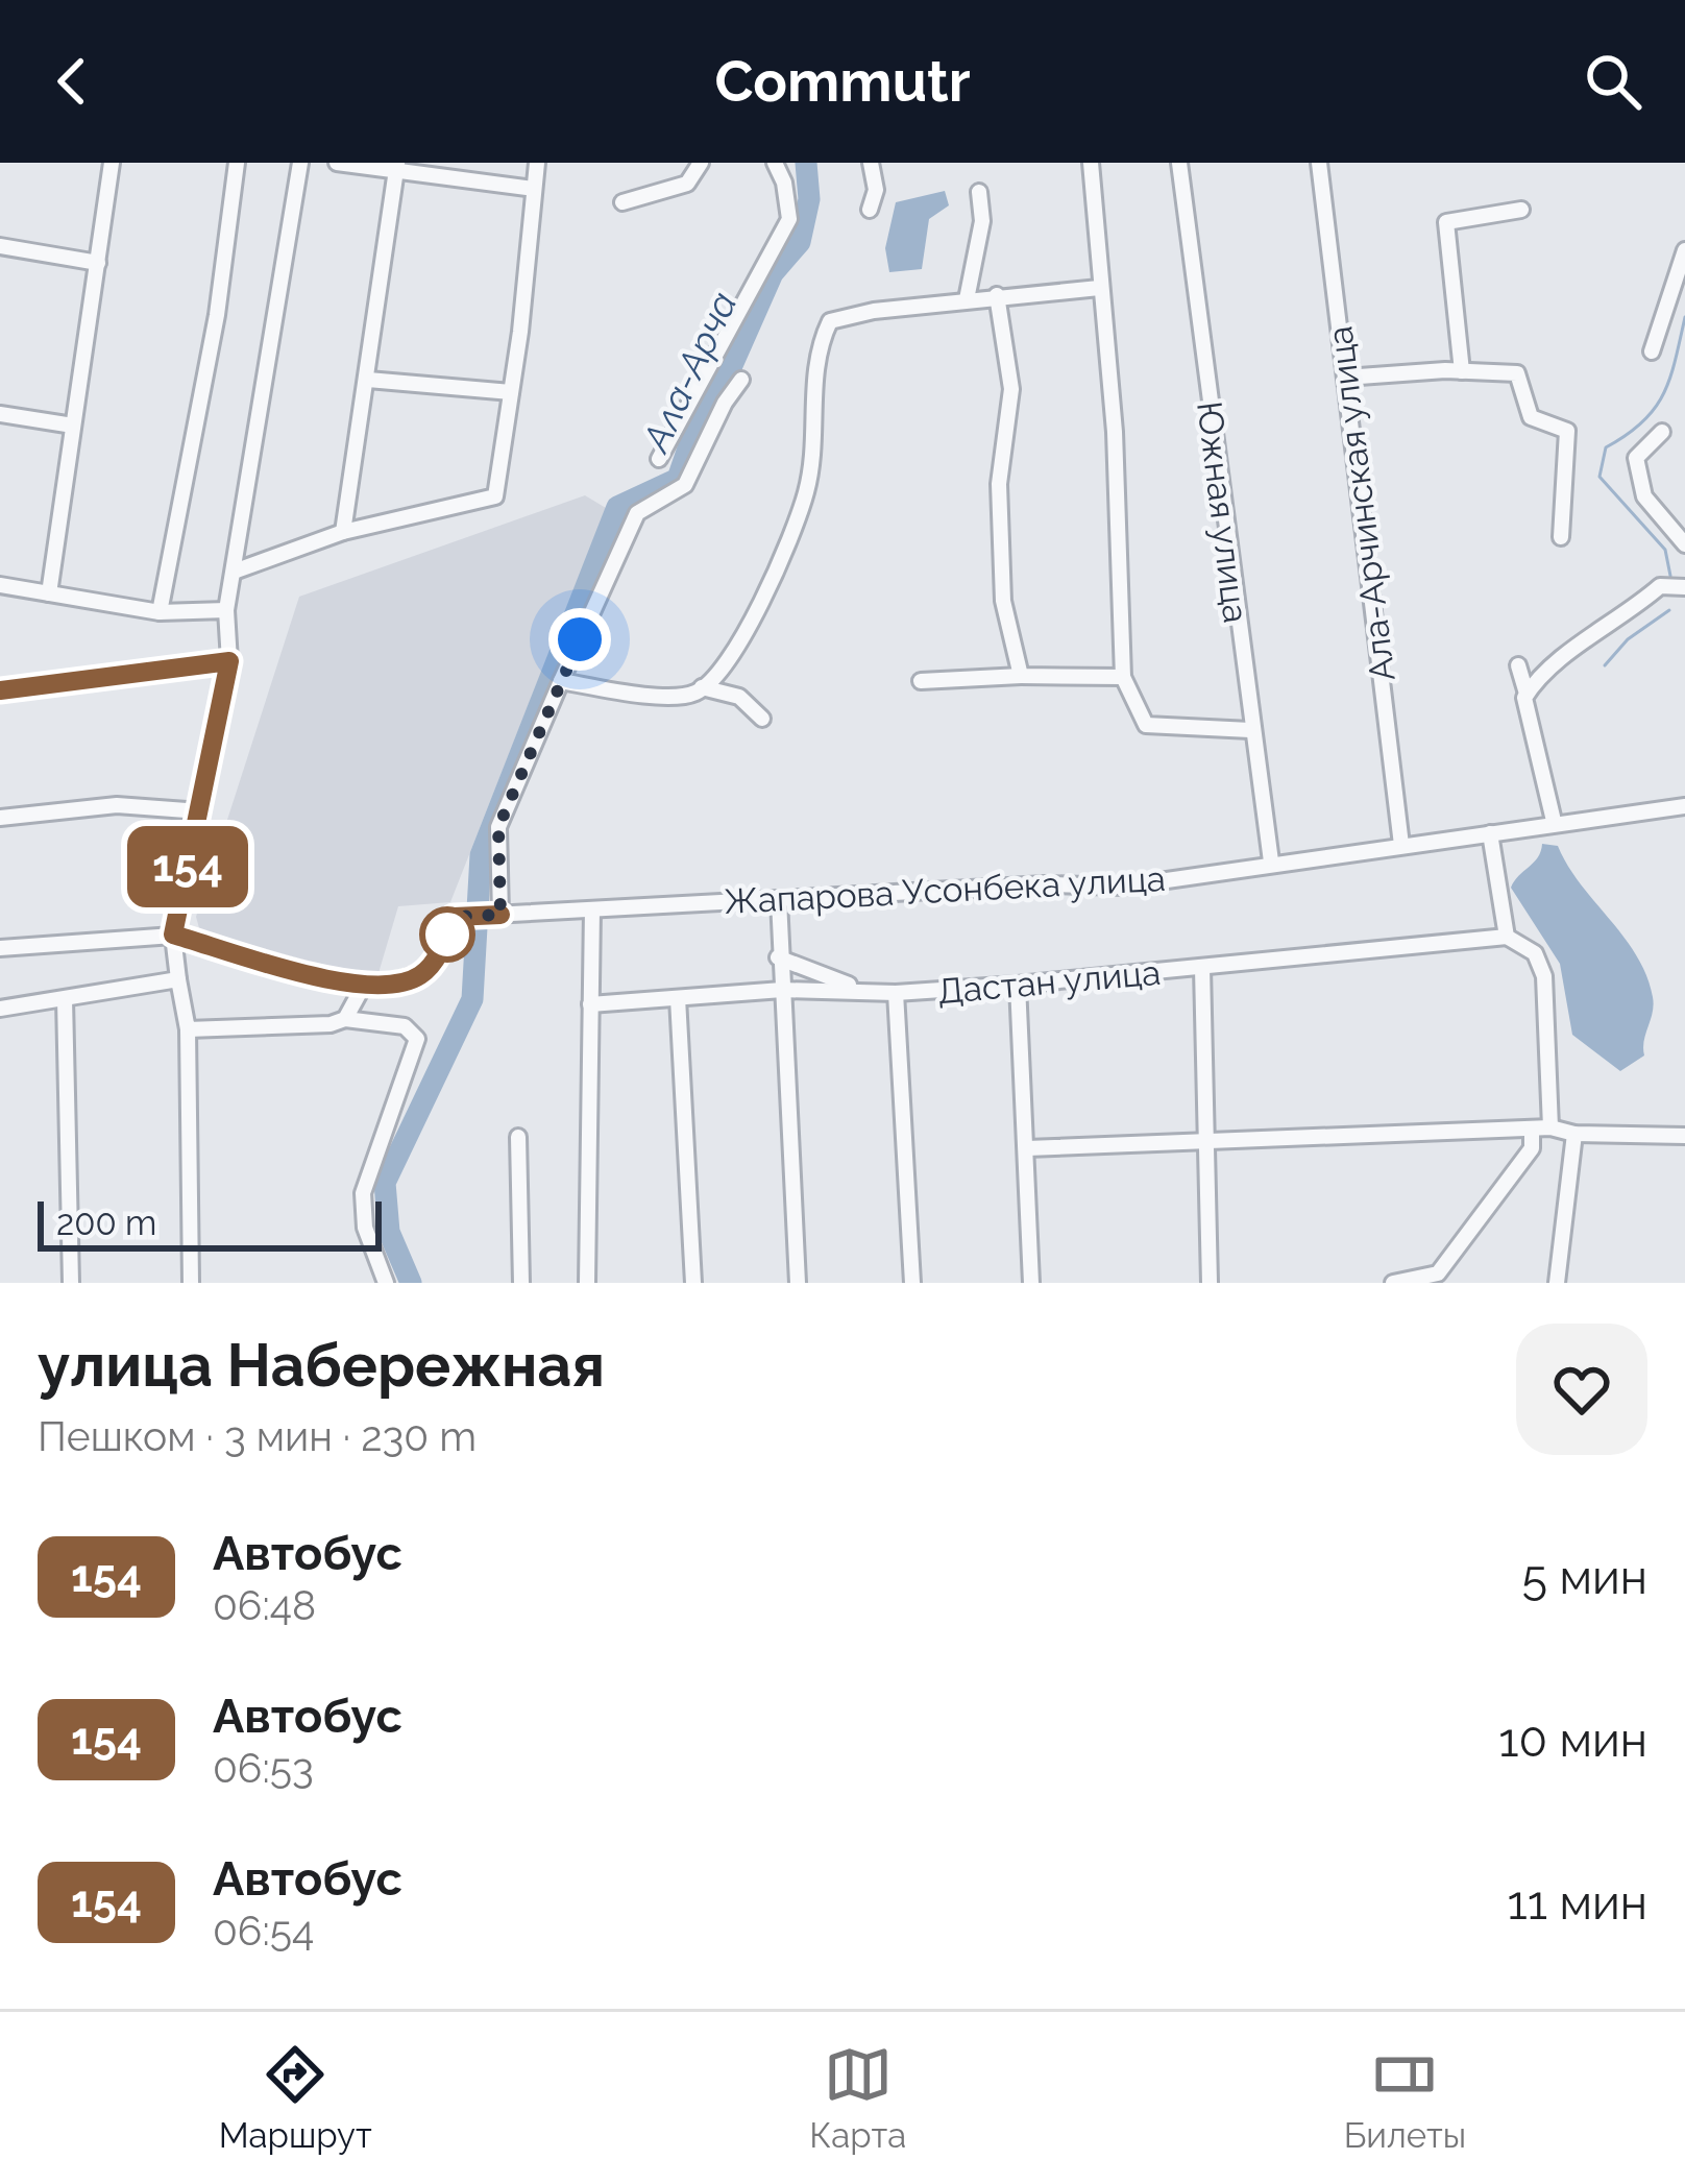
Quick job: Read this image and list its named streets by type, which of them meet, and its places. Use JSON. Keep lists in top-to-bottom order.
{
  "streets": {
    "street": [
      "Ала-Арчинская улица",
      "Южная улица",
      "Жапарова Усонбека улица",
      "Дастан улица"
    ]
  },
  "crossings": [
    ["Ала-Арчинская улица", "Жапарова Усонбека улица"],
    ["Южная улица", "Жапарова Усонбека улица"]
  ],
  "water": ["Ала-Арча"],
  "lines": ["bus line 154"],
  "scale_bar": "200 m",
  "page": {
    "header": "Commutr",
    "on_map": "154",
    "scale": "200 m",
    "heading": ["улица Набережная", "Пешком · 3 мин · 230 m"],
    "list": [
      {
        "mark": "154",
        "name": "Автобус",
        "note": "06:48",
        "value": "5 мин"
      },
      {
        "mark": "154",
        "name": "Автобус",
        "note": "06:53",
        "value": "10 мин"
      },
      {
        "mark": "154",
        "name": "Автобус",
        "note": "06:54",
        "value": "11 мин"
      }
    ],
    "tabs": ["Маршрут", "Карта", "Билеты"]
  }
}
